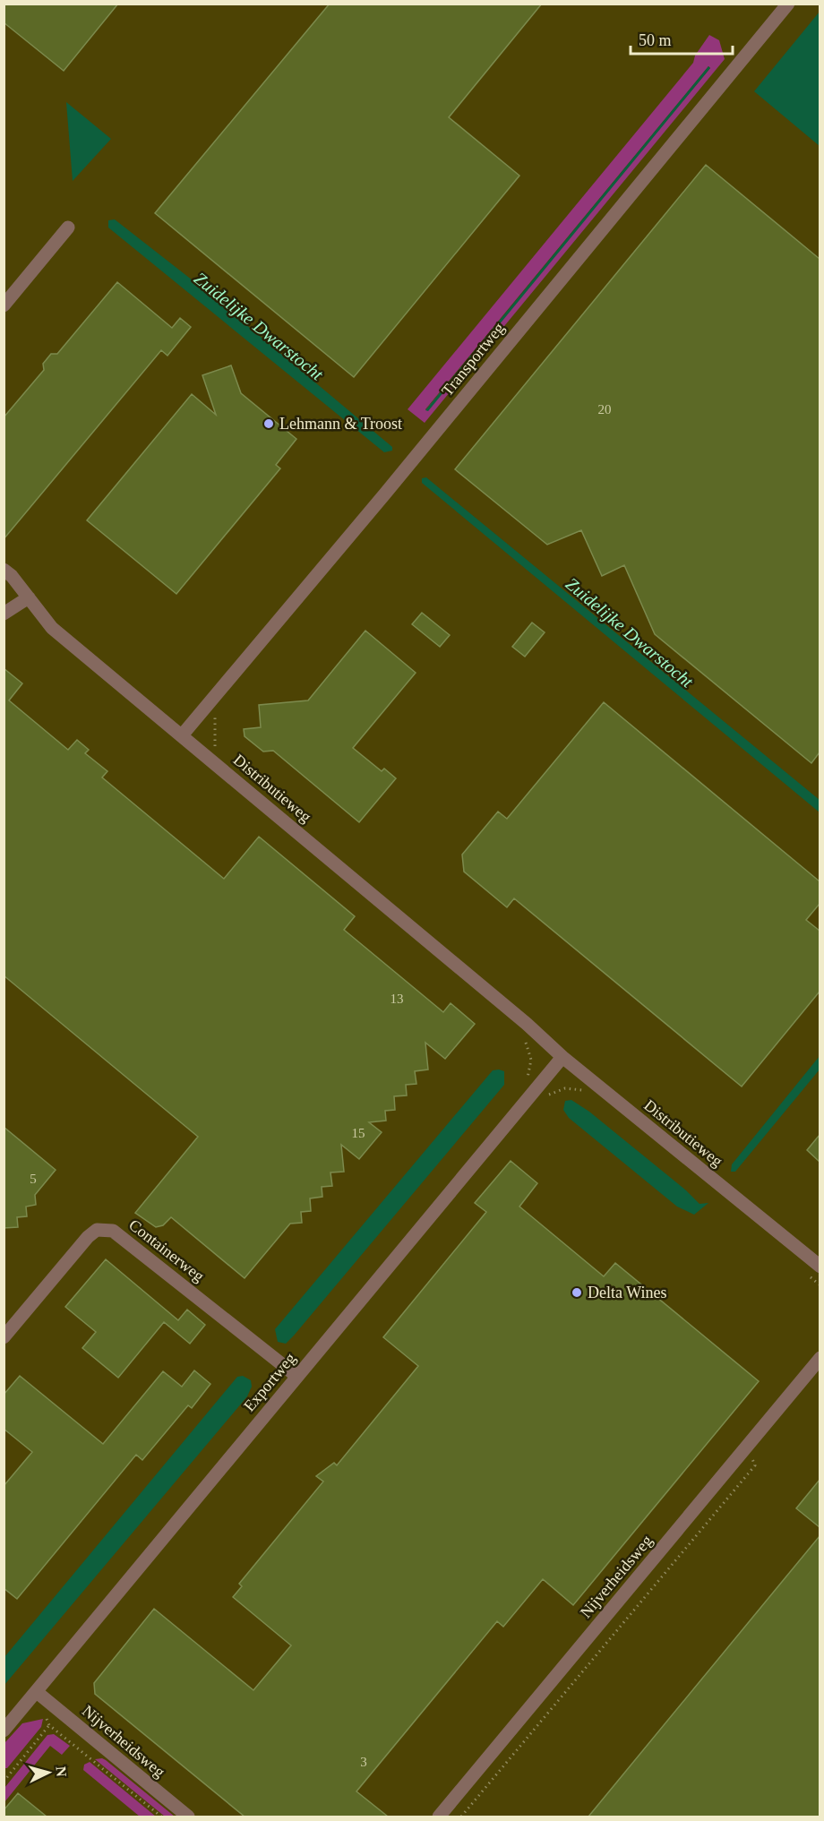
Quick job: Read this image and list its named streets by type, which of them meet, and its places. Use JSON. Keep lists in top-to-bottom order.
{
  "streets": {
    "street": [
      "Transportweg",
      "Distributieweg",
      "Containerweg",
      "Exportweg",
      "Nijverheidsweg"
    ]
  },
  "crossings": [
    ["Transportweg", "Distributieweg"],
    ["Distributieweg", "Exportweg"],
    ["Containerweg", "Exportweg"],
    ["Exportweg", "Nijverheidsweg"]
  ],
  "water": ["Zuidelijke Dwarstocht"],
  "places": ["Lehmann & Troost", "Delta Wines"],
  "house_numbers": [
    "20",
    "13",
    "15",
    "5",
    "3"
  ],
  "scale_bar": "50 m",
  "north": "right"
}
